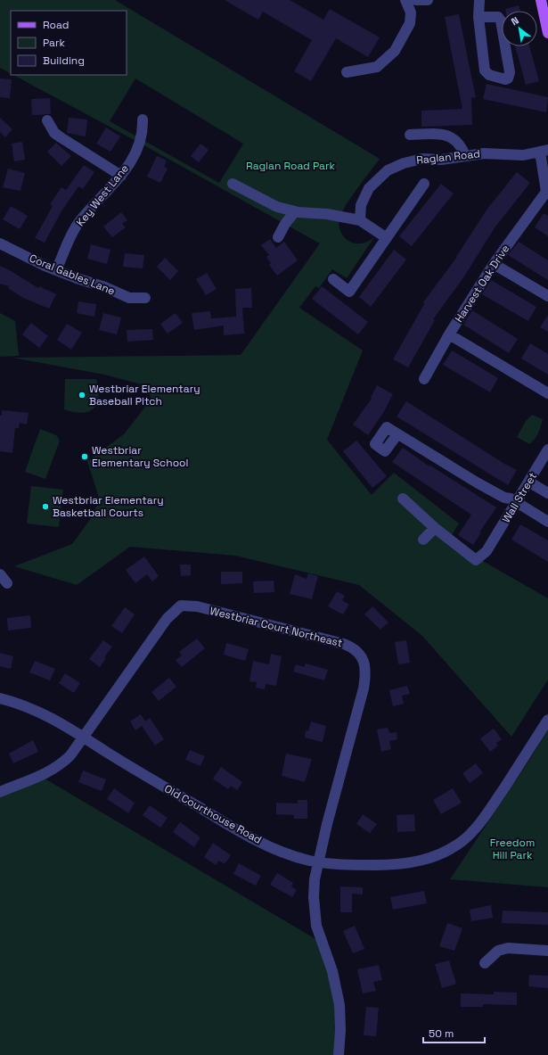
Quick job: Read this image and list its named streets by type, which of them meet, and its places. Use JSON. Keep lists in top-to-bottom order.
{
  "streets": {
    "street": [
      "Raglan Road",
      "Key West Lane",
      "Coral Gables Lane",
      "Harvest Oak Drive",
      "Wall Street",
      "Westbriar Court Northeast",
      "Old Courthouse Road"
    ]
  },
  "crossings": [
    ["Key West Lane", "Coral Gables Lane"],
    ["Westbriar Court Northeast", "Old Courthouse Road"]
  ],
  "parks": ["Raglan Road Park", "Freedom Hill Park"],
  "places": ["Westbriar Elementary Baseball Pitch", "Westbriar Elementary School", "Westbriar Elementary Basketball Courts"],
  "legend": ["Road", "Park", "Building"],
  "scale_bar": "50 m",
  "north": "top left"
}
